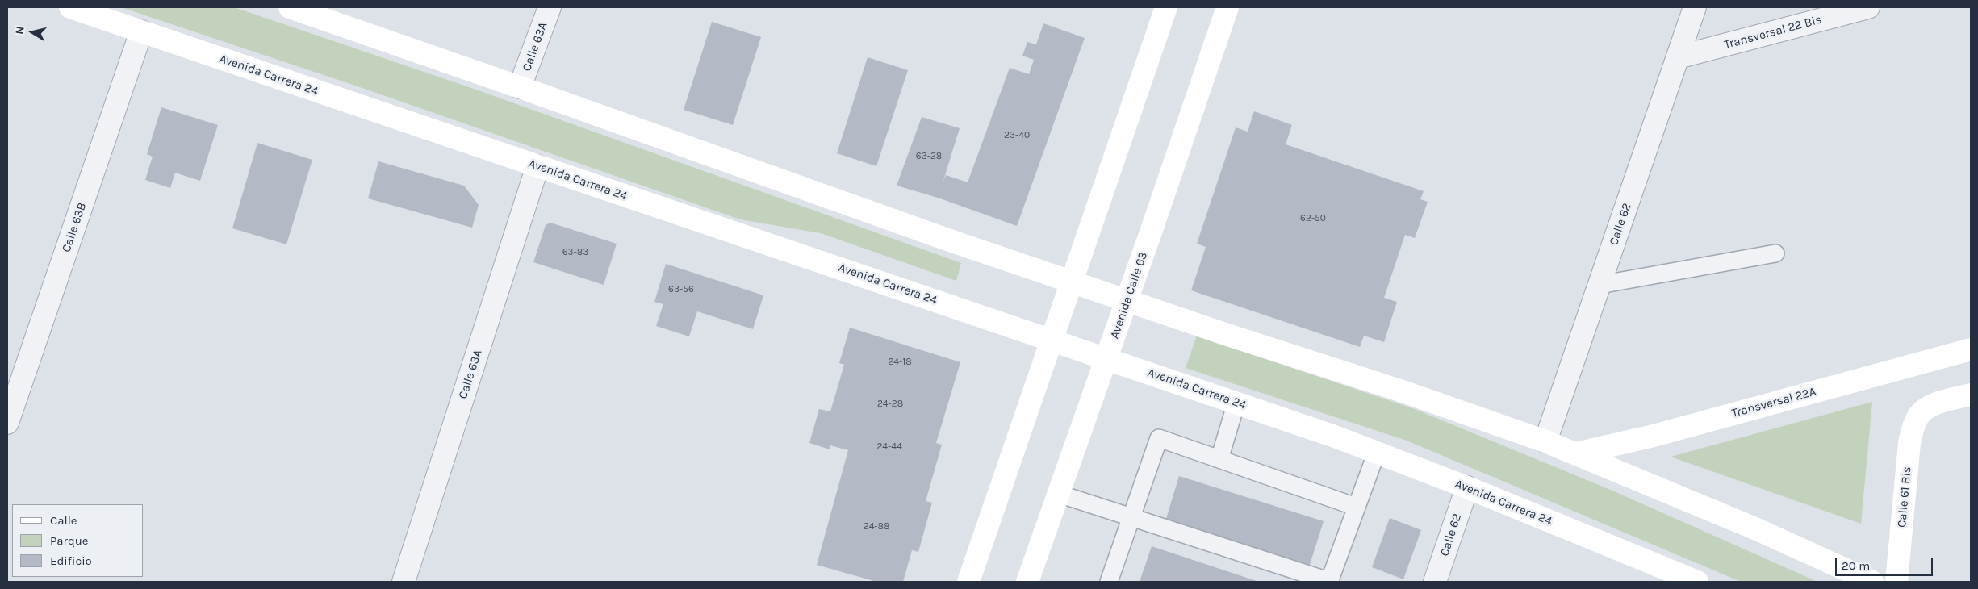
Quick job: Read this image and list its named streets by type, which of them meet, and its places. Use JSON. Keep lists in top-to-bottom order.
{
  "streets": {
    "main road": [
      "Avenida Carrera 24",
      "Avenida Calle 63",
      "Transversal 22A",
      "Calle 61 Bis"
    ],
    "street": [
      "Transversal 22 Bis",
      "Calle 63A",
      "Calle 62",
      "Calle 63B"
    ]
  },
  "crossings": [
    ["Transversal 22 Bis", "Calle 62"],
    ["Calle 63A", "Avenida Carrera 24"],
    ["Avenida Carrera 24", "Calle 62"],
    ["Avenida Carrera 24", "Calle 63B"],
    ["Avenida Carrera 24", "Avenida Calle 63"]
  ],
  "house_numbers": [
    "23-40",
    "63-28",
    "62-50",
    "63-83",
    "63-56",
    "24-18",
    "24-28",
    "24-44",
    "24-88"
  ],
  "legend": ["Calle", "Parque", "Edificio"],
  "scale_bar": "20 m",
  "north": "left"
}
